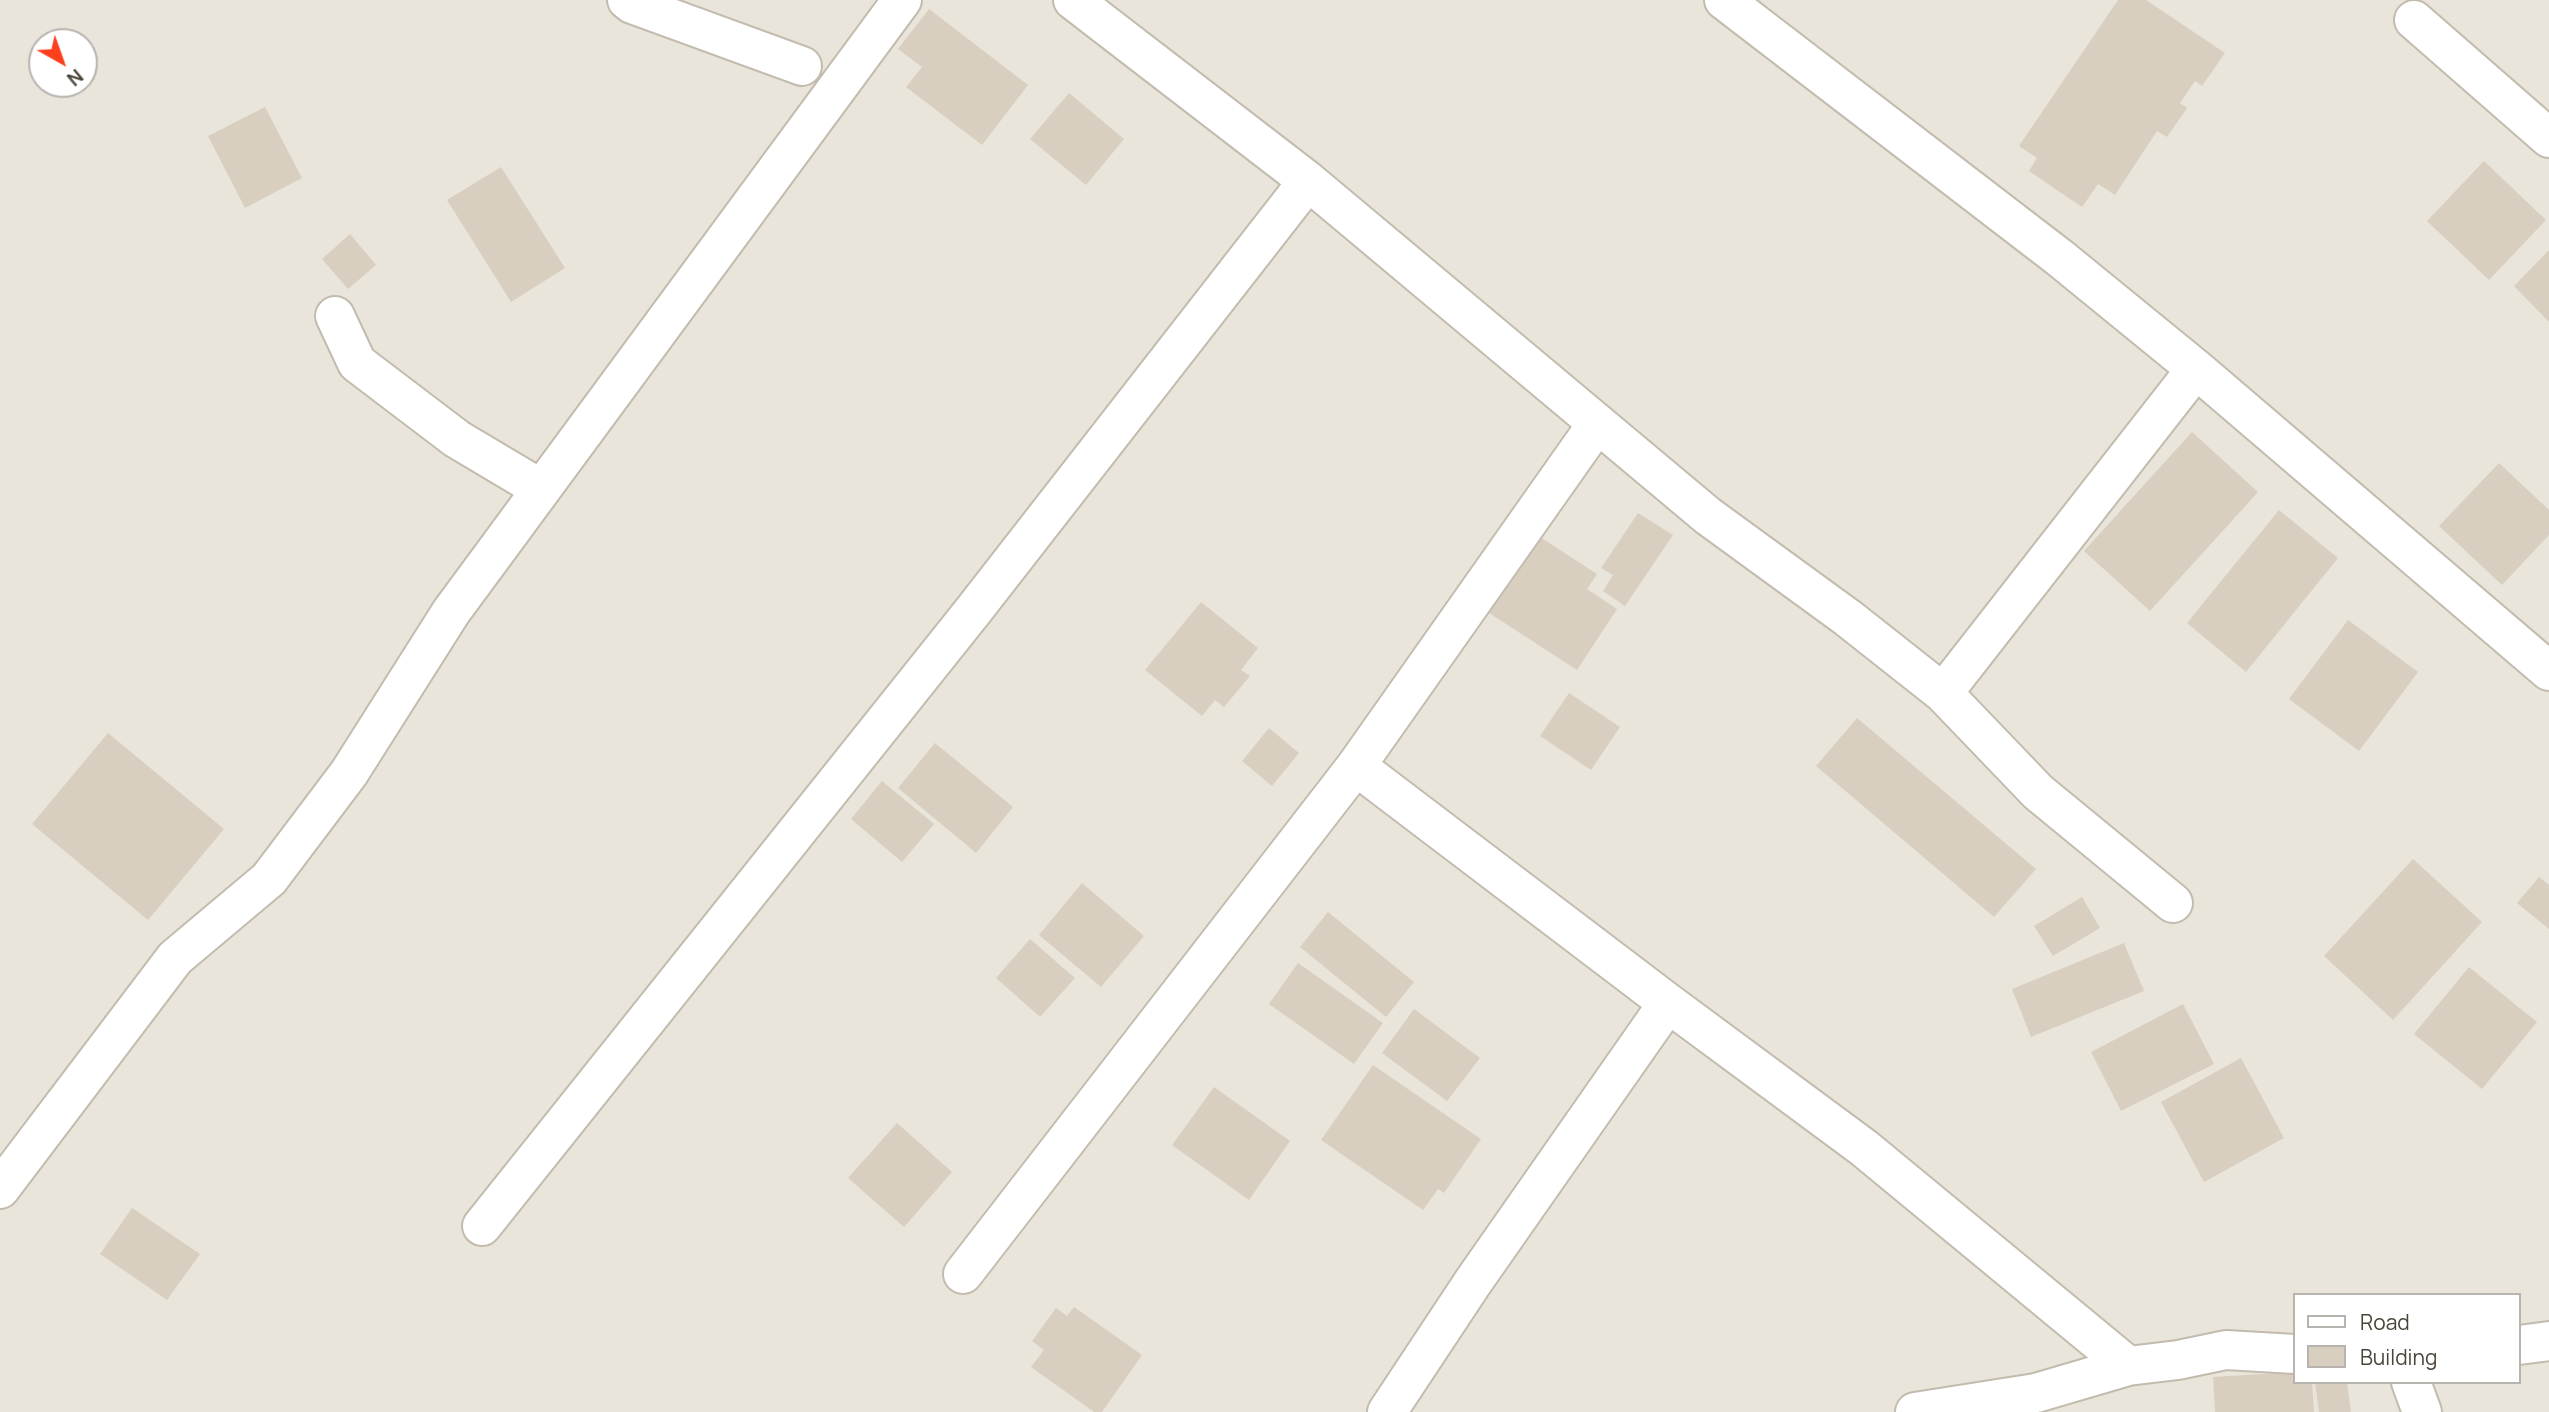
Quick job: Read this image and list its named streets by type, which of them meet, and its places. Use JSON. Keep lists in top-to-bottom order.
{
  "legend": ["Road", "Building"],
  "north": "bottom right"
}
